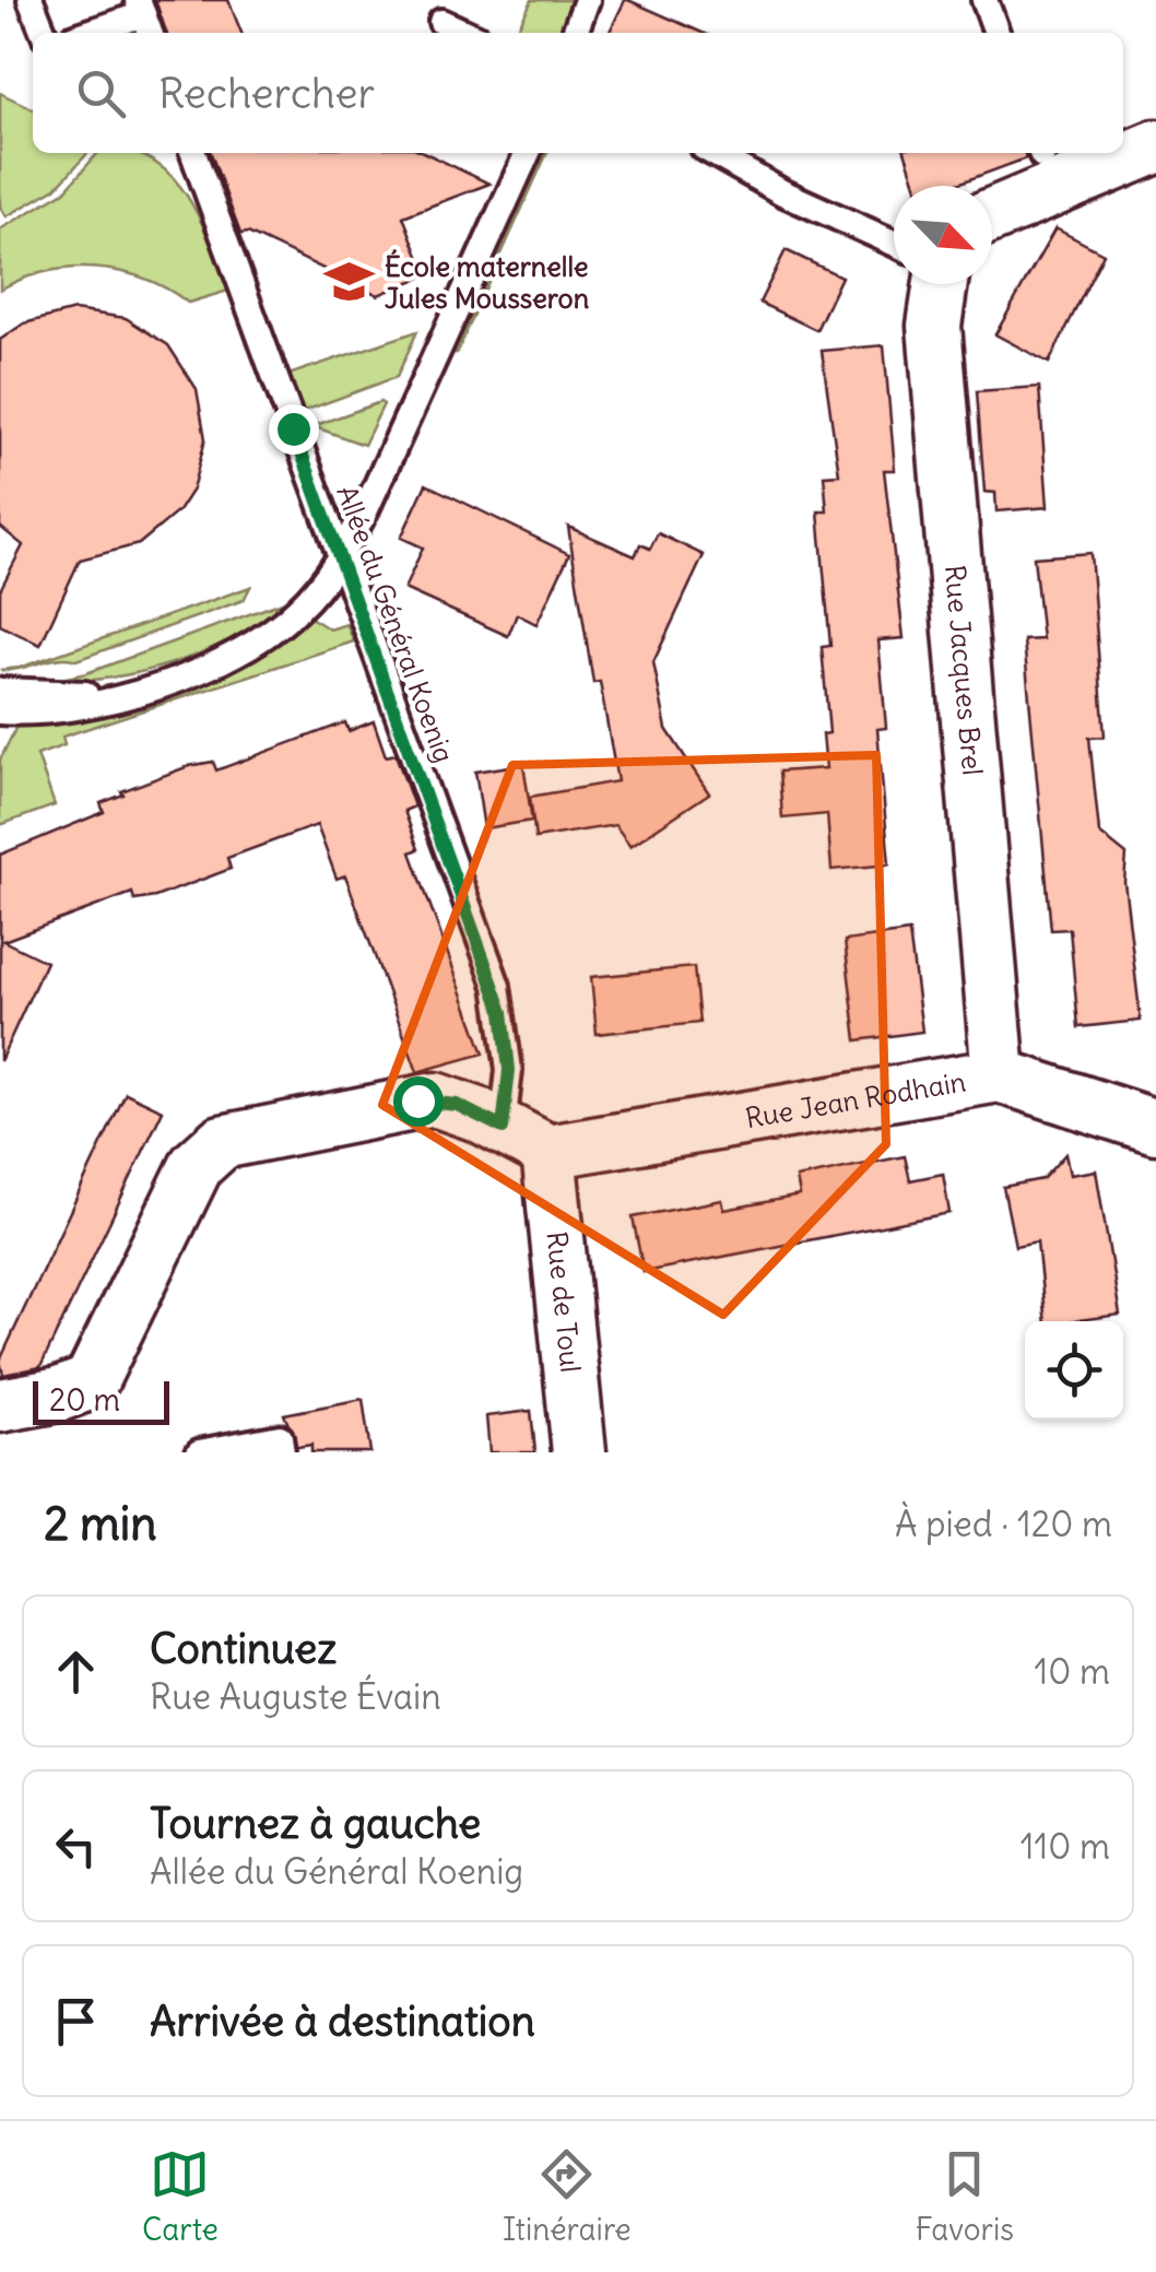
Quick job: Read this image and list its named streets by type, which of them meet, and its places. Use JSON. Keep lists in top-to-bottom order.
{
  "streets": {
    "street": ["Rue Jacques Brel", "Rue Jean Rodhain", "Rue de Toul"],
    "lane": ["Allée du Général Koenig"]
  },
  "crossings": [
    ["Rue Jacques Brel", "Rue Jean Rodhain"],
    ["Rue Jean Rodhain", "Rue de Toul"]
  ],
  "places": {
    "school or university": ["École maternelle Jules Mousseron"]
  },
  "scale_bar": "20 m",
  "north": "bottom right",
  "page": {
    "search": "Rechercher",
    "scale": "20 m",
    "heading": ["2 min", "À pied · 120 m"],
    "list": [
      ["Continuez", "Rue Auguste Évain", "10 m"],
      ["Tournez à gauche", "Allée du Général Koenig", "110 m"],
      "Arrivée à destination"
    ],
    "nav": ["Carte", "Itinéraire", "Favoris"]
  }
}
